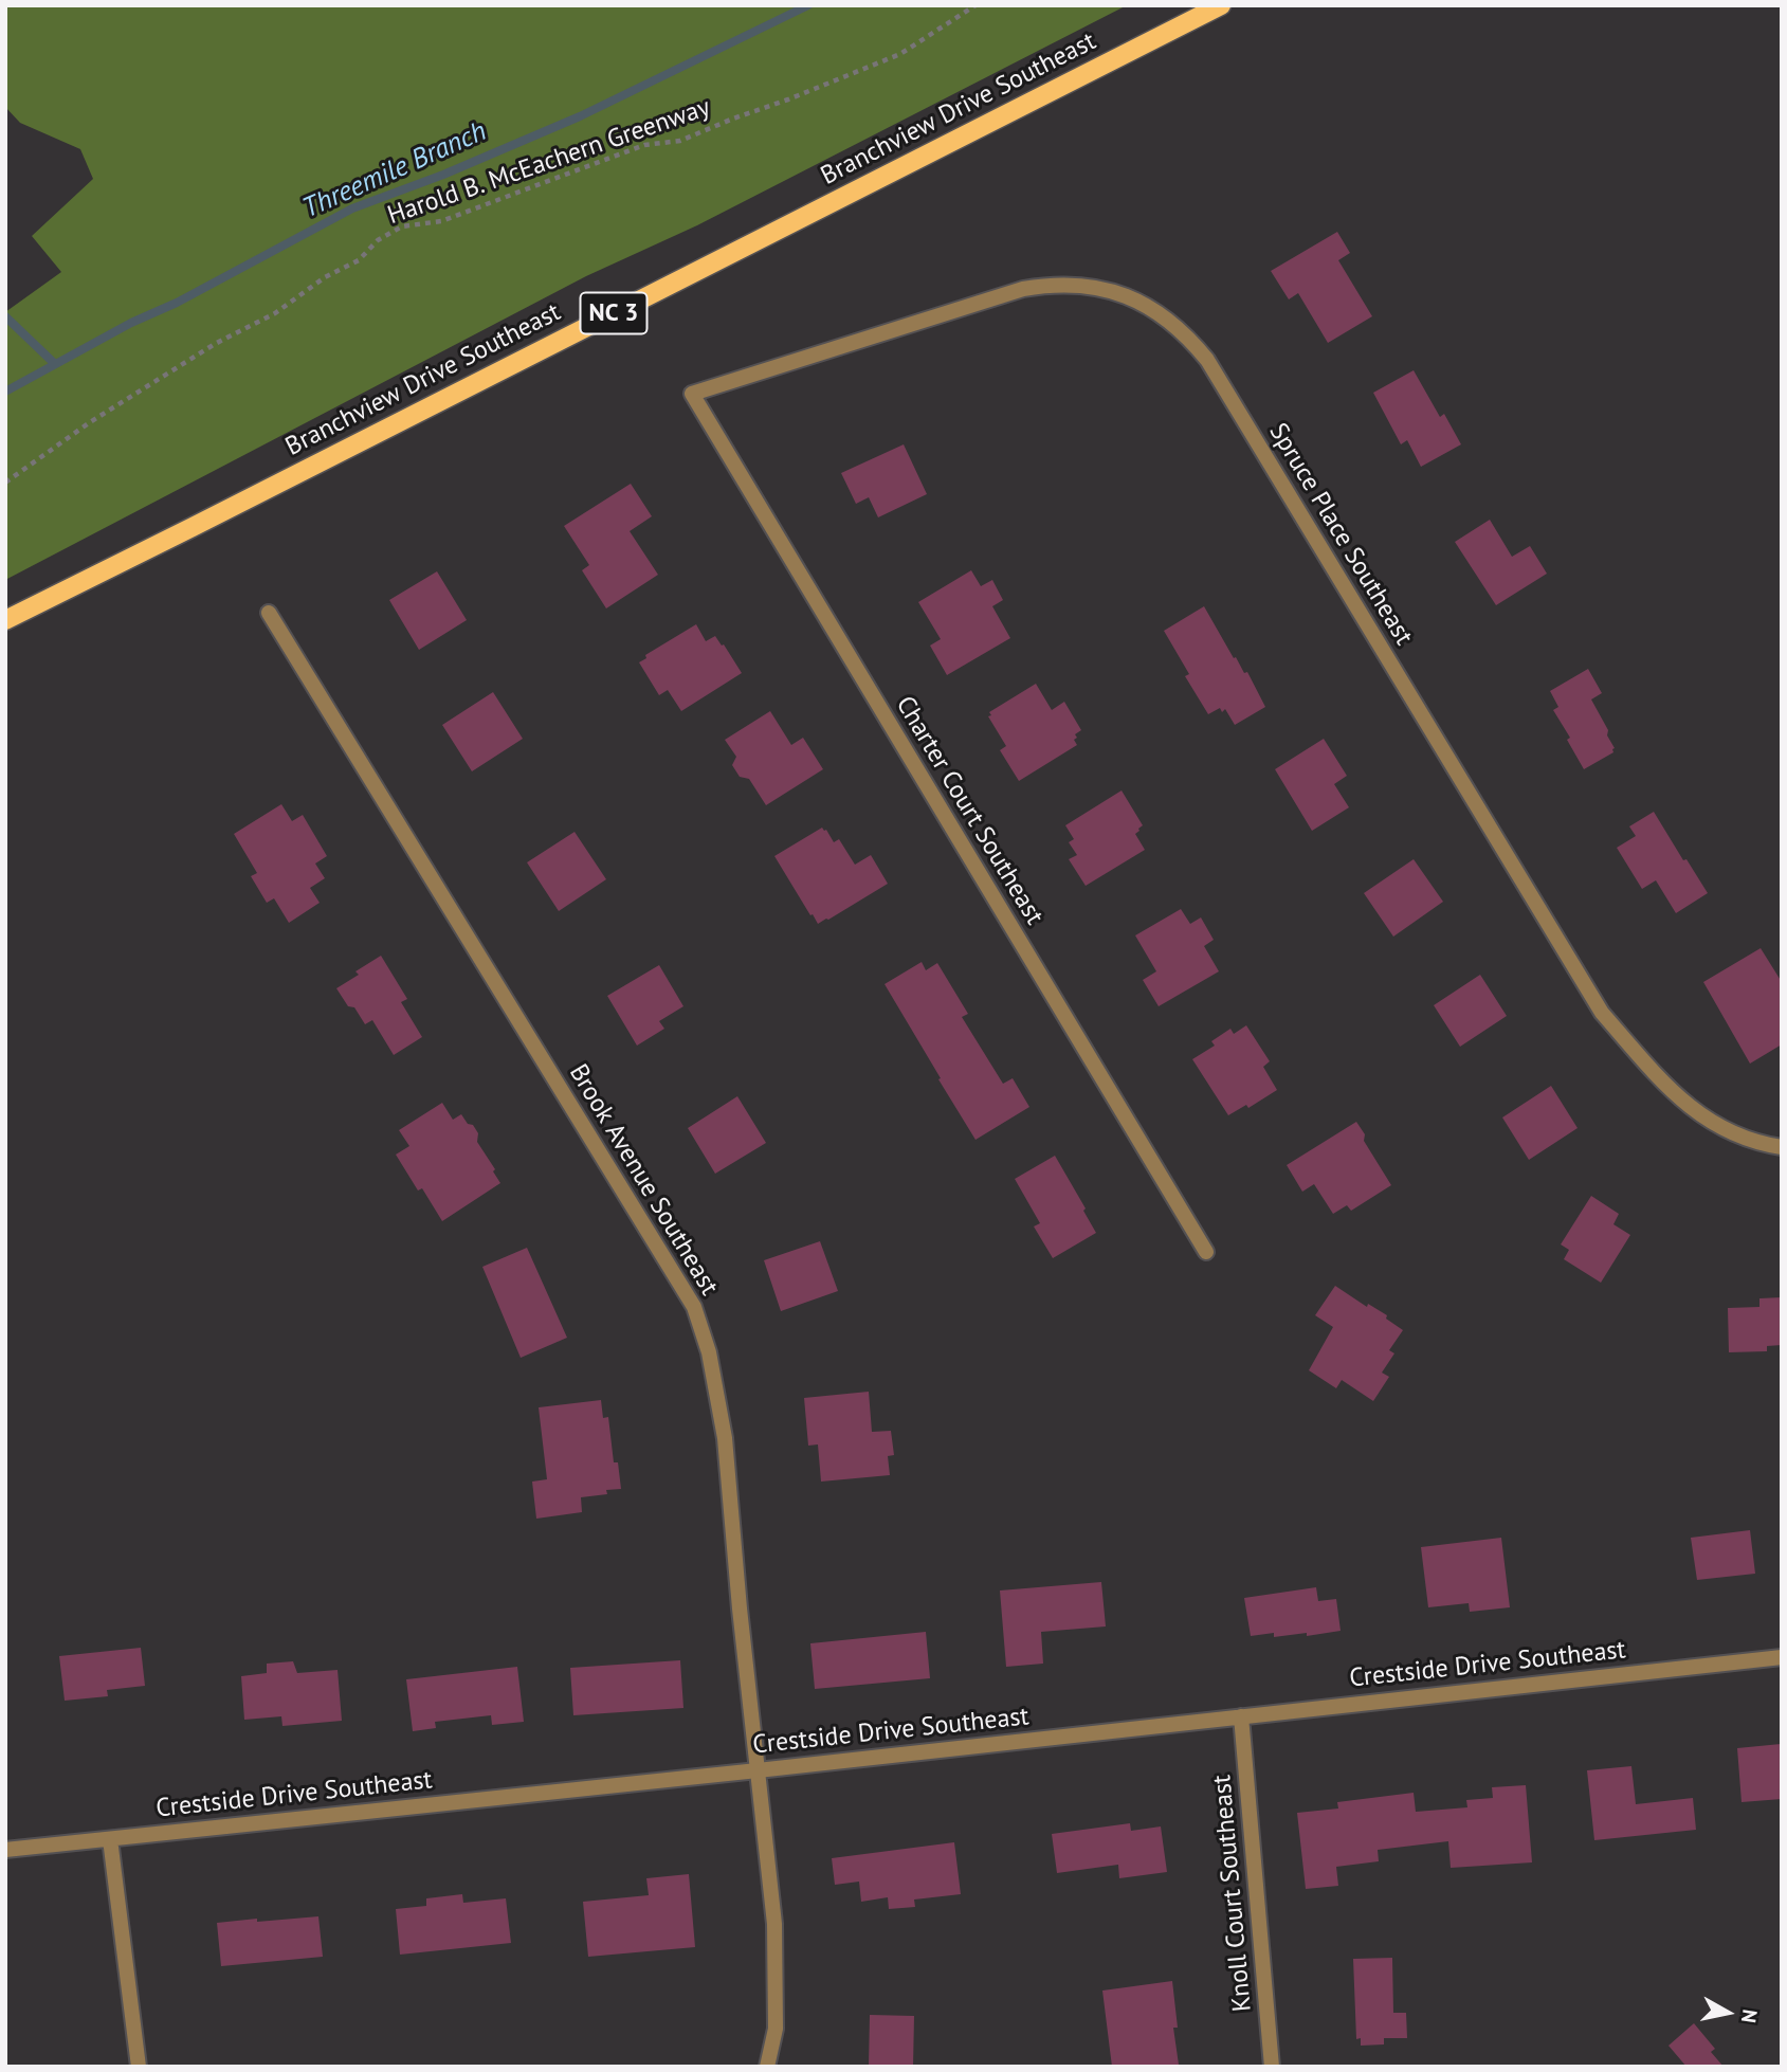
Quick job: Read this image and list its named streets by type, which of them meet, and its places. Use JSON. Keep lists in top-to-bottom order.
{
  "streets": {
    "main road": ["Branchview Drive Southeast", "NC 3"],
    "street": [
      "Spruce Place Southeast",
      "Charter Court Southeast",
      "Brook Avenue Southeast",
      "Crestside Drive Southeast",
      "Knoll Court Southeast"
    ],
    "path": ["Harold B. McEachern Greenway"]
  },
  "crossings": [
    ["Spruce Place Southeast", "Charter Court Southeast"],
    ["Brook Avenue Southeast", "Crestside Drive Southeast"],
    ["Crestside Drive Southeast", "Knoll Court Southeast"]
  ],
  "water": ["Threemile Branch"],
  "north": "right"
}
